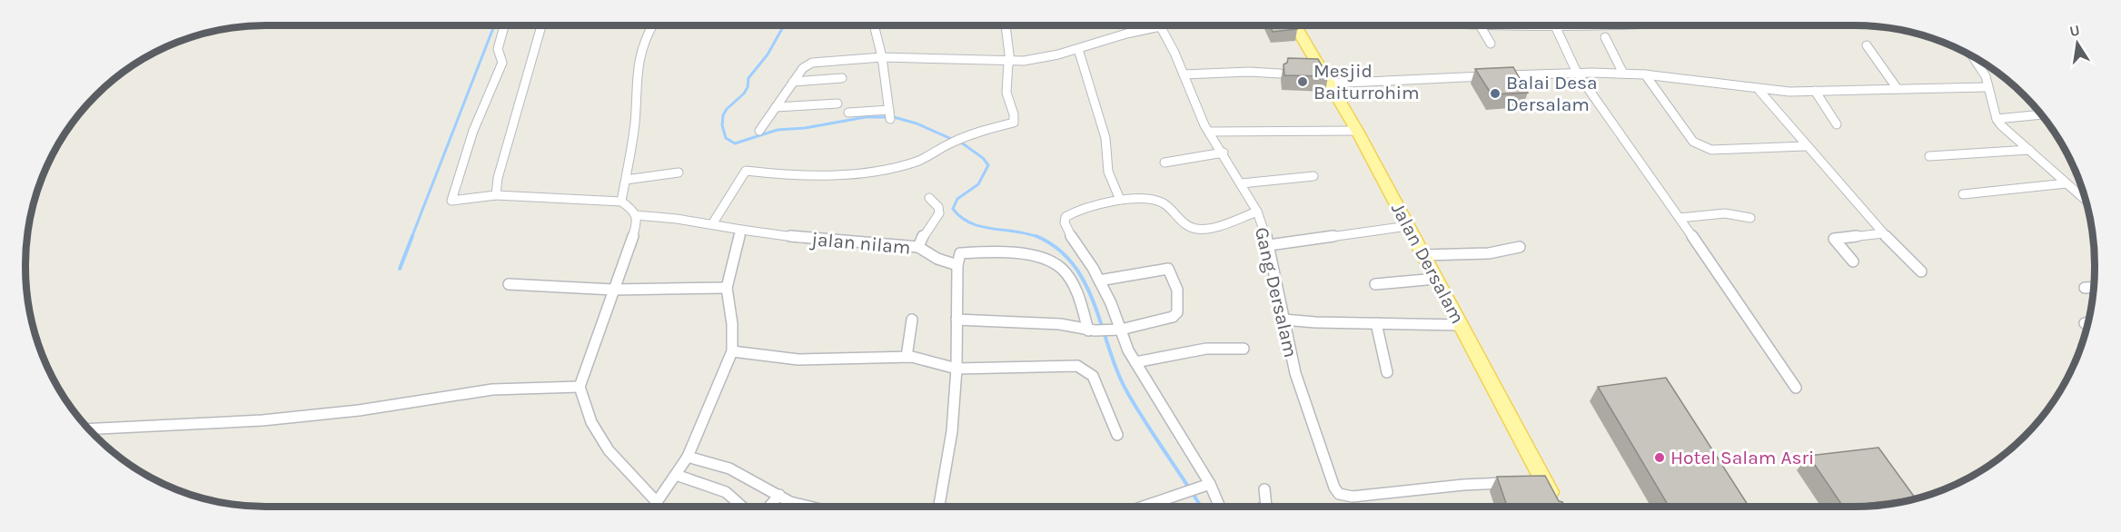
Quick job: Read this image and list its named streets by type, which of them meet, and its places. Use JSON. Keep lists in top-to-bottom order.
{
  "streets": {
    "main road": ["Jalan Dersalam"],
    "street": ["jalan nilam", "Gang Dersalam"]
  },
  "places": ["Mesjid Baiturrohim", "Balai Desa Dersalam", "Hotel Salam Asri"],
  "north": "top"
}
